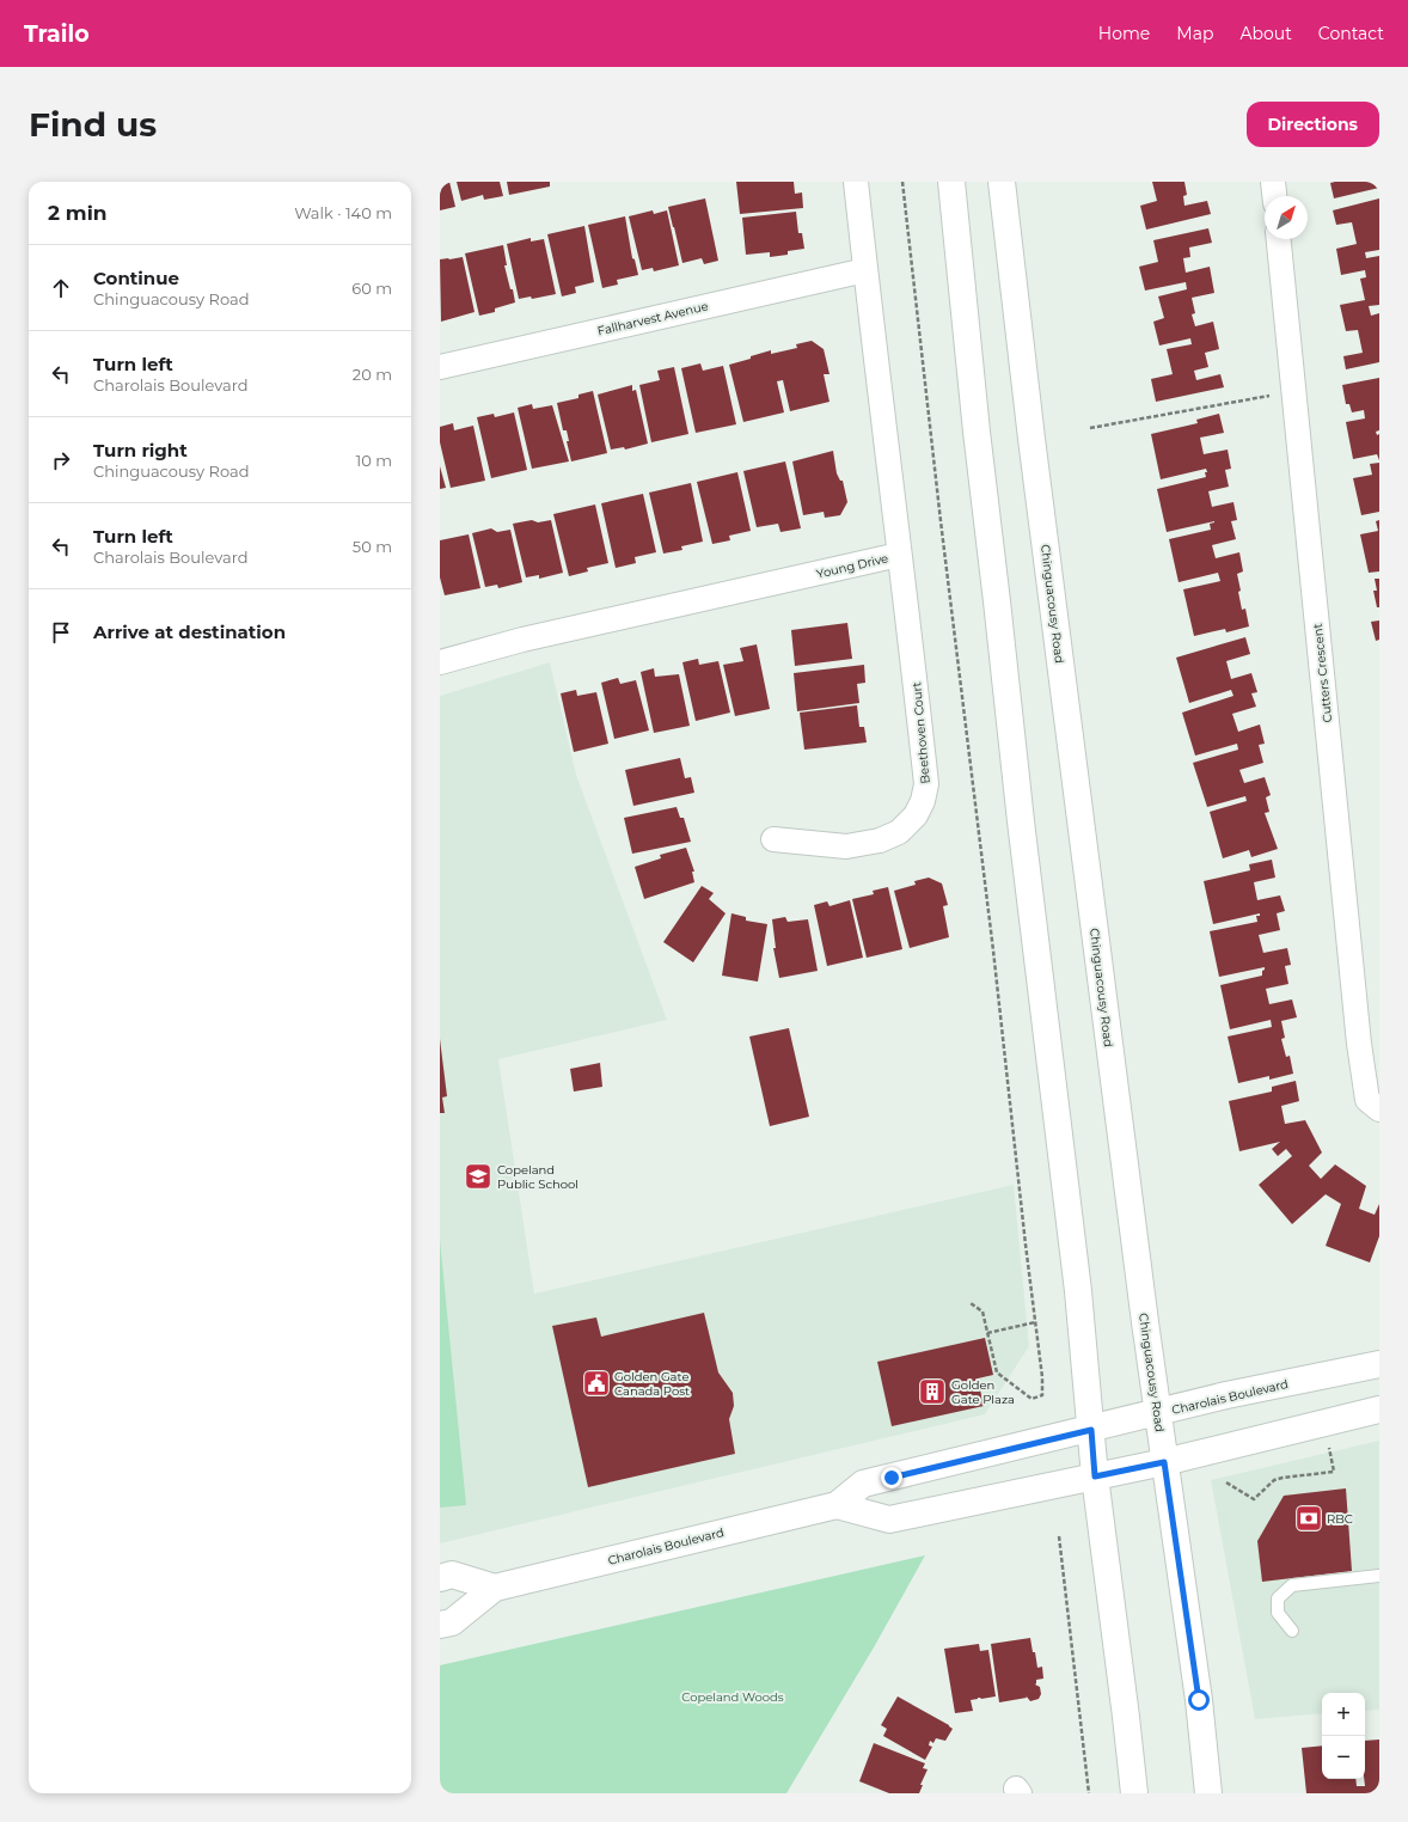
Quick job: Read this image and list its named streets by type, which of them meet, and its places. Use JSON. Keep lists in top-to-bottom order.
{
  "streets": {
    "main road": ["Chinguacousy Road", "Charolais Boulevard"],
    "street": [
      "Fallharvest Avenue",
      "Young Drive",
      "Cutters Crescent",
      "Beethoven Court"
    ]
  },
  "crossings": [
    ["Fallharvest Avenue", "Young Drive"],
    ["Young Drive", "Beethoven Court"],
    ["Chinguacousy Road", "Charolais Boulevard"]
  ],
  "parks": ["Copeland Woods"],
  "places": {
    "school or university": ["Copeland Public School"],
    "public building": ["Golden Gate Canada Post"],
    "building": ["Golden Gate Plaza"],
    "bank": ["RBC"]
  },
  "north": "top right",
  "page": {
    "header": "Trailo",
    "nav": [
      "Home",
      "Map",
      "About",
      "Contact"
    ],
    "buttons": "Directions",
    "title": "Find us",
    "heading": ["2 min", "Walk · 140 m"],
    "list": [
      ["Continue", "Chinguacousy Road", "60 m"],
      ["Turn left", "Charolais Boulevard", "20 m"],
      ["Turn right", "Chinguacousy Road", "10 m"],
      ["Turn left", "Charolais Boulevard", "50 m"],
      "Arrive at destination"
    ],
    "map_buttons": ["+", "−"]
  }
}
